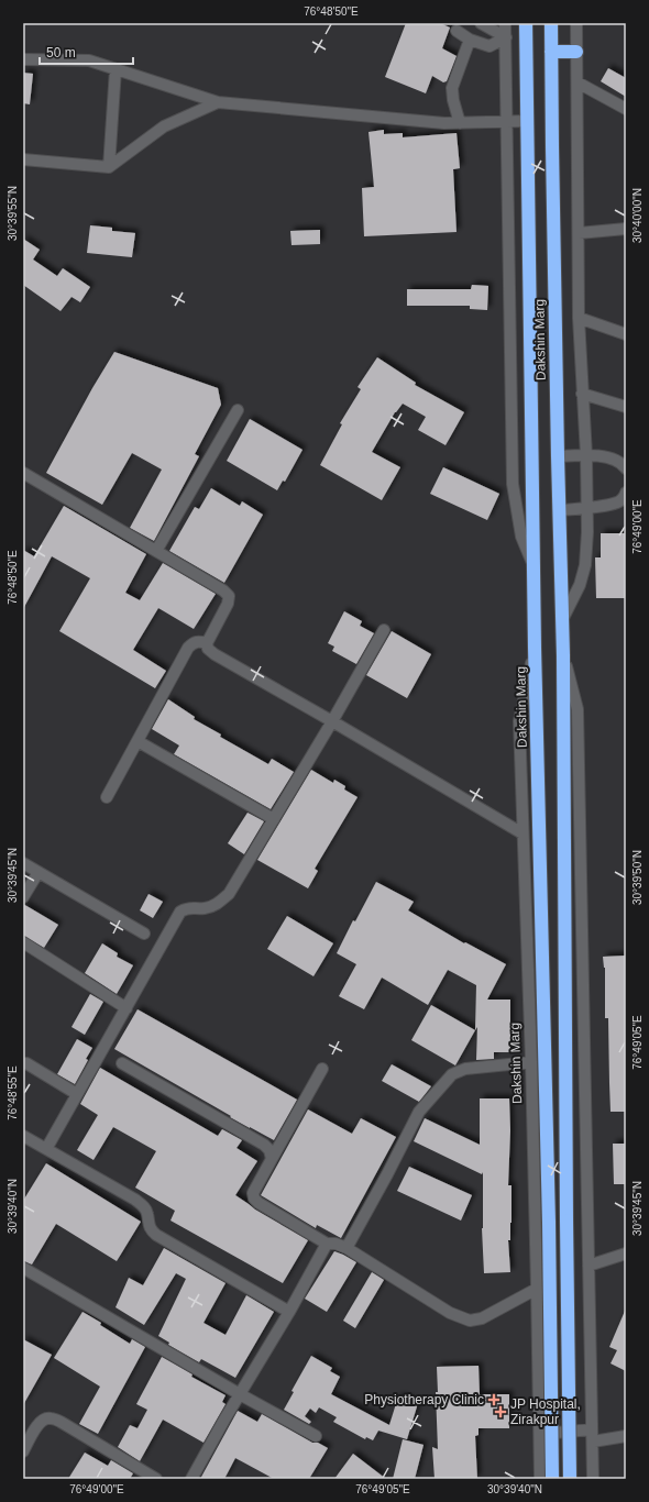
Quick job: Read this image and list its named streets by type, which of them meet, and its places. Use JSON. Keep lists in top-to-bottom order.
{
  "streets": {
    "highway": ["Dakshin Marg"]
  },
  "places": {
    "health": ["Physiotherapy Clinic", "JP Hospital, Zirakpur"]
  },
  "scale_bar": "50 m",
  "coordinates": [
    "76°48'50\"E",
    "30°39'55\"N",
    "30°40'00\"N",
    "76°49'00\"E",
    "30°39'45\"N",
    "30°39'50\"N",
    "76°49'05\"E",
    "76°48'55\"E",
    "30°39'40\"N"
  ]
}
